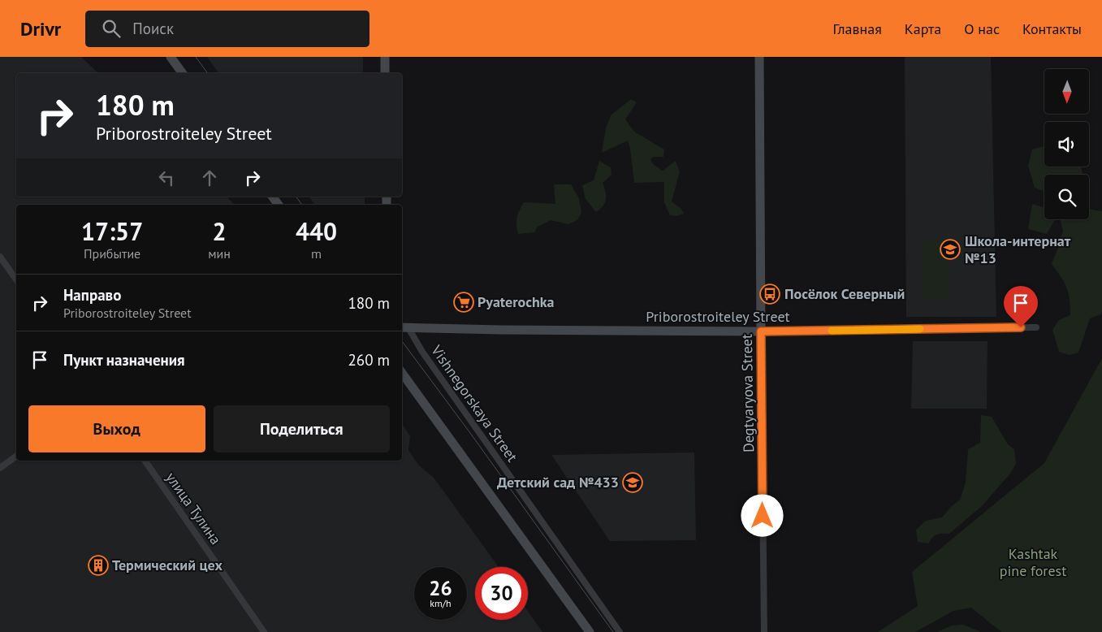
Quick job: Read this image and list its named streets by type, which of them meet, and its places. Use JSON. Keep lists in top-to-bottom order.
{
  "streets": {
    "street": [
      "Priborostroiteley Street",
      "Degtyaryova Street",
      "Vishnegorskaya Street",
      "улица Тулина"
    ]
  },
  "crossings": [
    ["Priborostroiteley Street", "Degtyaryova Street"],
    ["Priborostroiteley Street", "Vishnegorskaya Street"]
  ],
  "parks": ["Kashtak pine forest"],
  "places": {
    "school or university": ["Школа-интернат №13", "Детский сад №433"],
    "bus stop": ["Посёлок Северный"],
    "supermarket": ["Pyaterochka"],
    "building": ["Термический цех"]
  },
  "north": "bottom",
  "page": {
    "header": "Drivr",
    "search": "Поиск",
    "nav": [
      "Главная",
      "Карта",
      "О нас",
      "Контакты"
    ],
    "turn": ["180 m", "Priborostroiteley Street"],
    "eta": [
      "17:57",
      "Прибытие",
      "2",
      "мин",
      "440",
      "m"
    ],
    "list": [
      {
        "name": "Направо",
        "note": "Priborostroiteley Street",
        "value": "180 m"
      },
      {
        "name": "Пункт назначения",
        "value": "260 m"
      }
    ],
    "buttons": ["Выход", "Поделиться"],
    "speed": "26 km/h",
    "limit": "30"
  }
}
